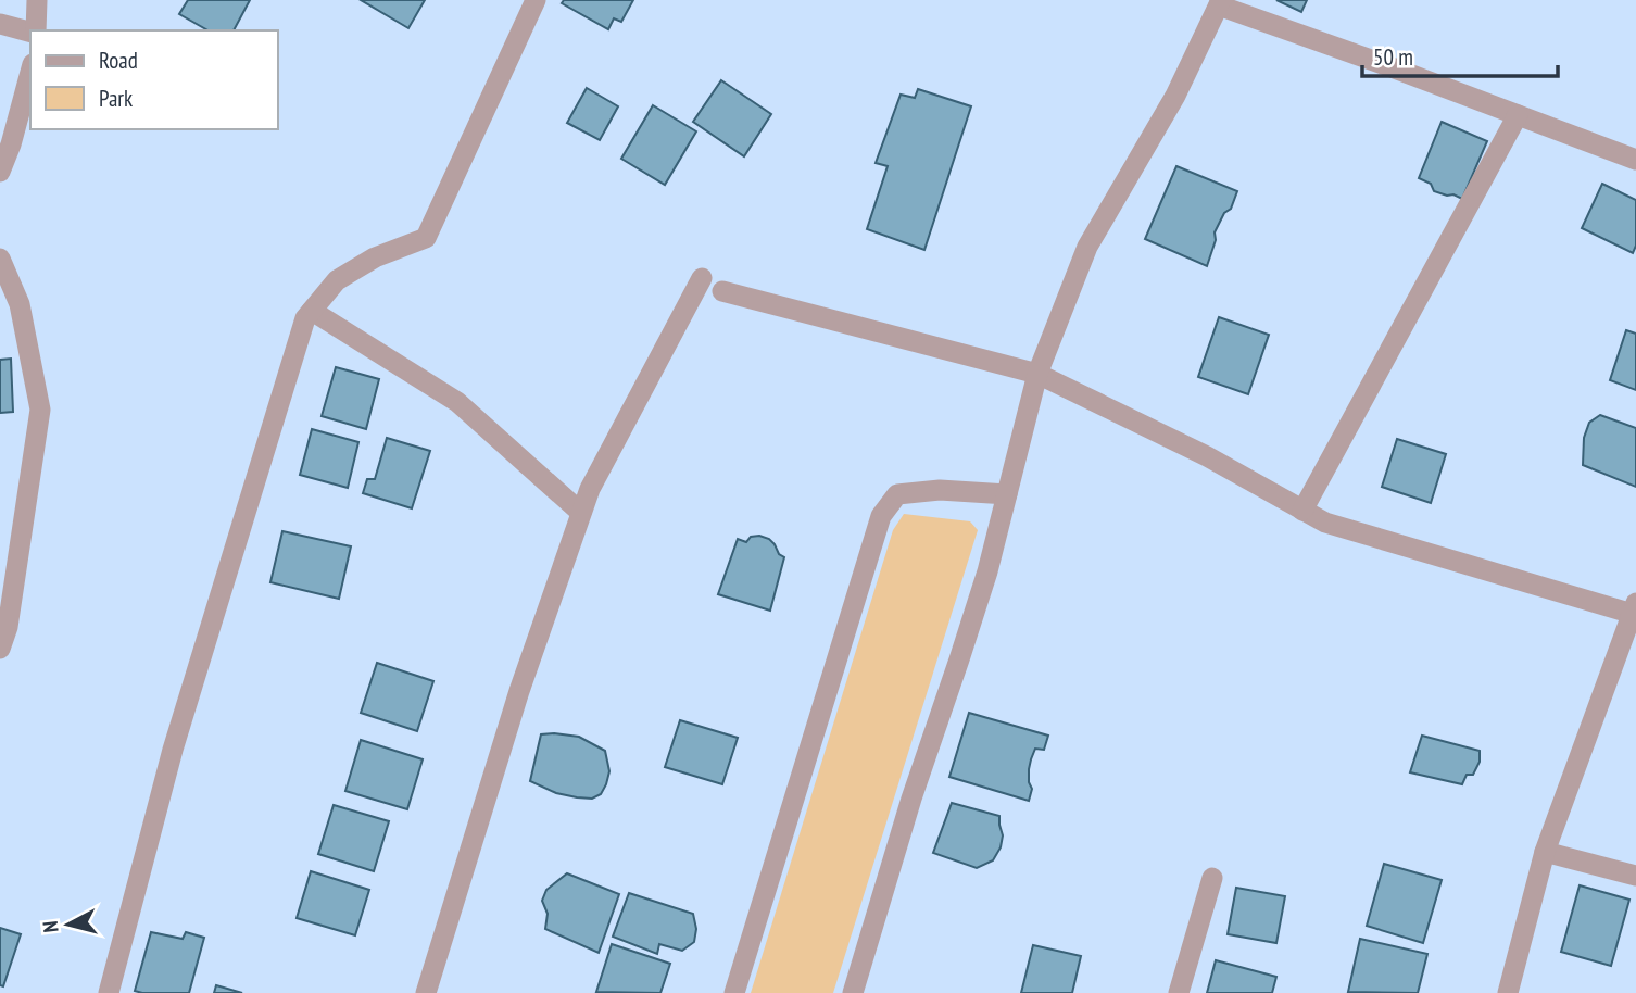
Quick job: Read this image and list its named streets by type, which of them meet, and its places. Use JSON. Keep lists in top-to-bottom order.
{
  "legend": ["Road", "Park"],
  "scale_bar": "50 m",
  "north": "left"
}
